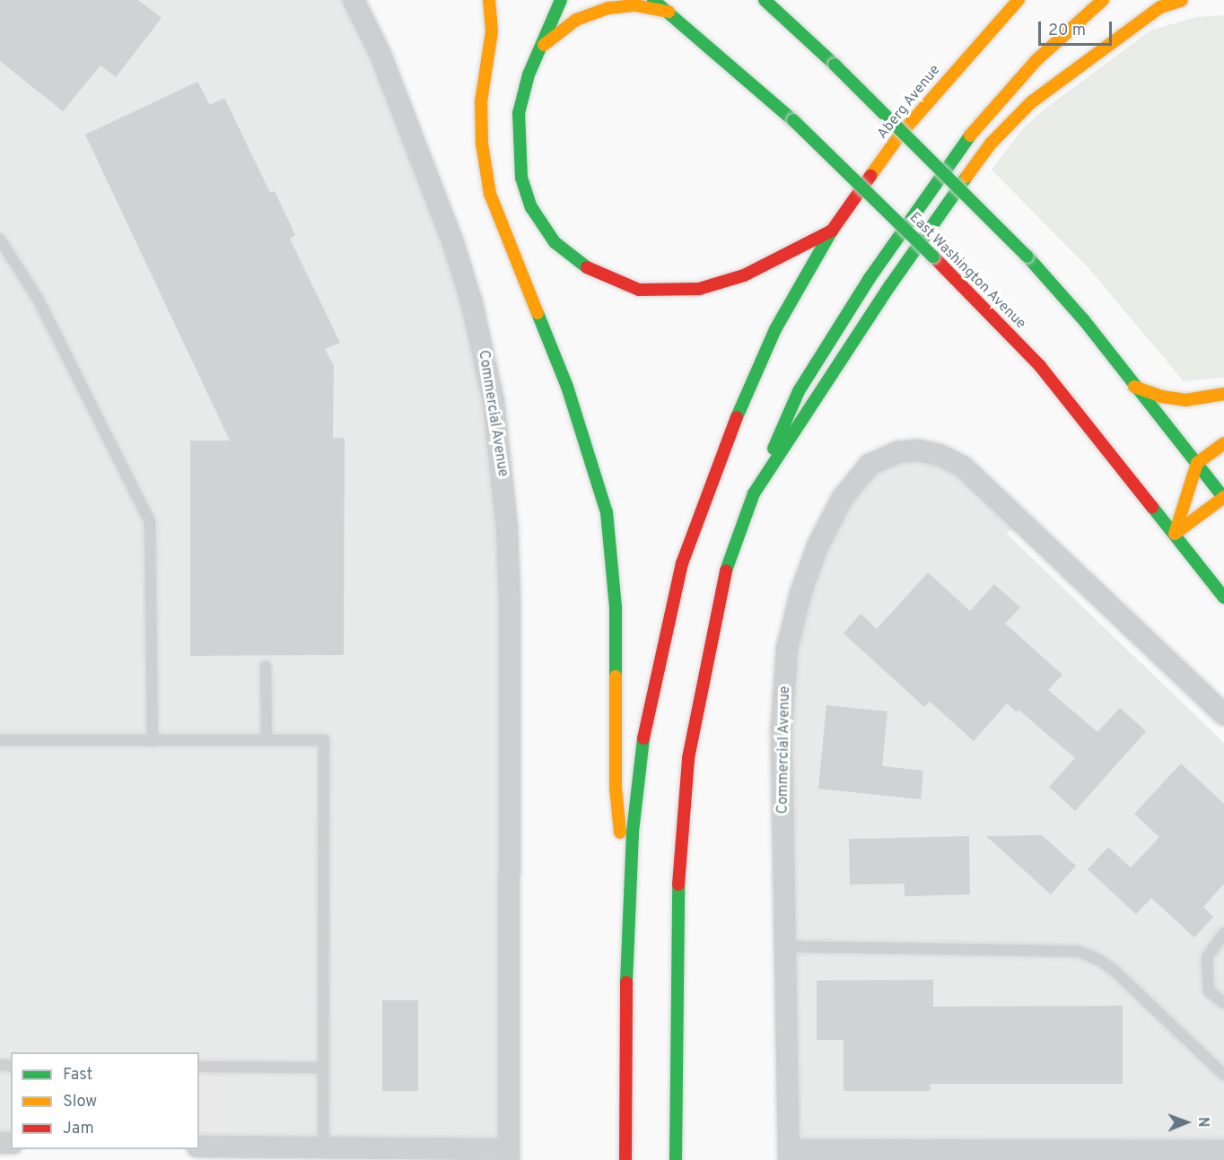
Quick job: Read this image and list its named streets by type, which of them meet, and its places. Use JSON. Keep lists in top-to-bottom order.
{
  "streets": {
    "main road": ["Aberg Avenue", "East Washington Avenue"],
    "street": ["Commercial Avenue"]
  },
  "legend": ["Fast", "Slow", "Jam"],
  "scale_bar": "20 m",
  "north": "right"
}
